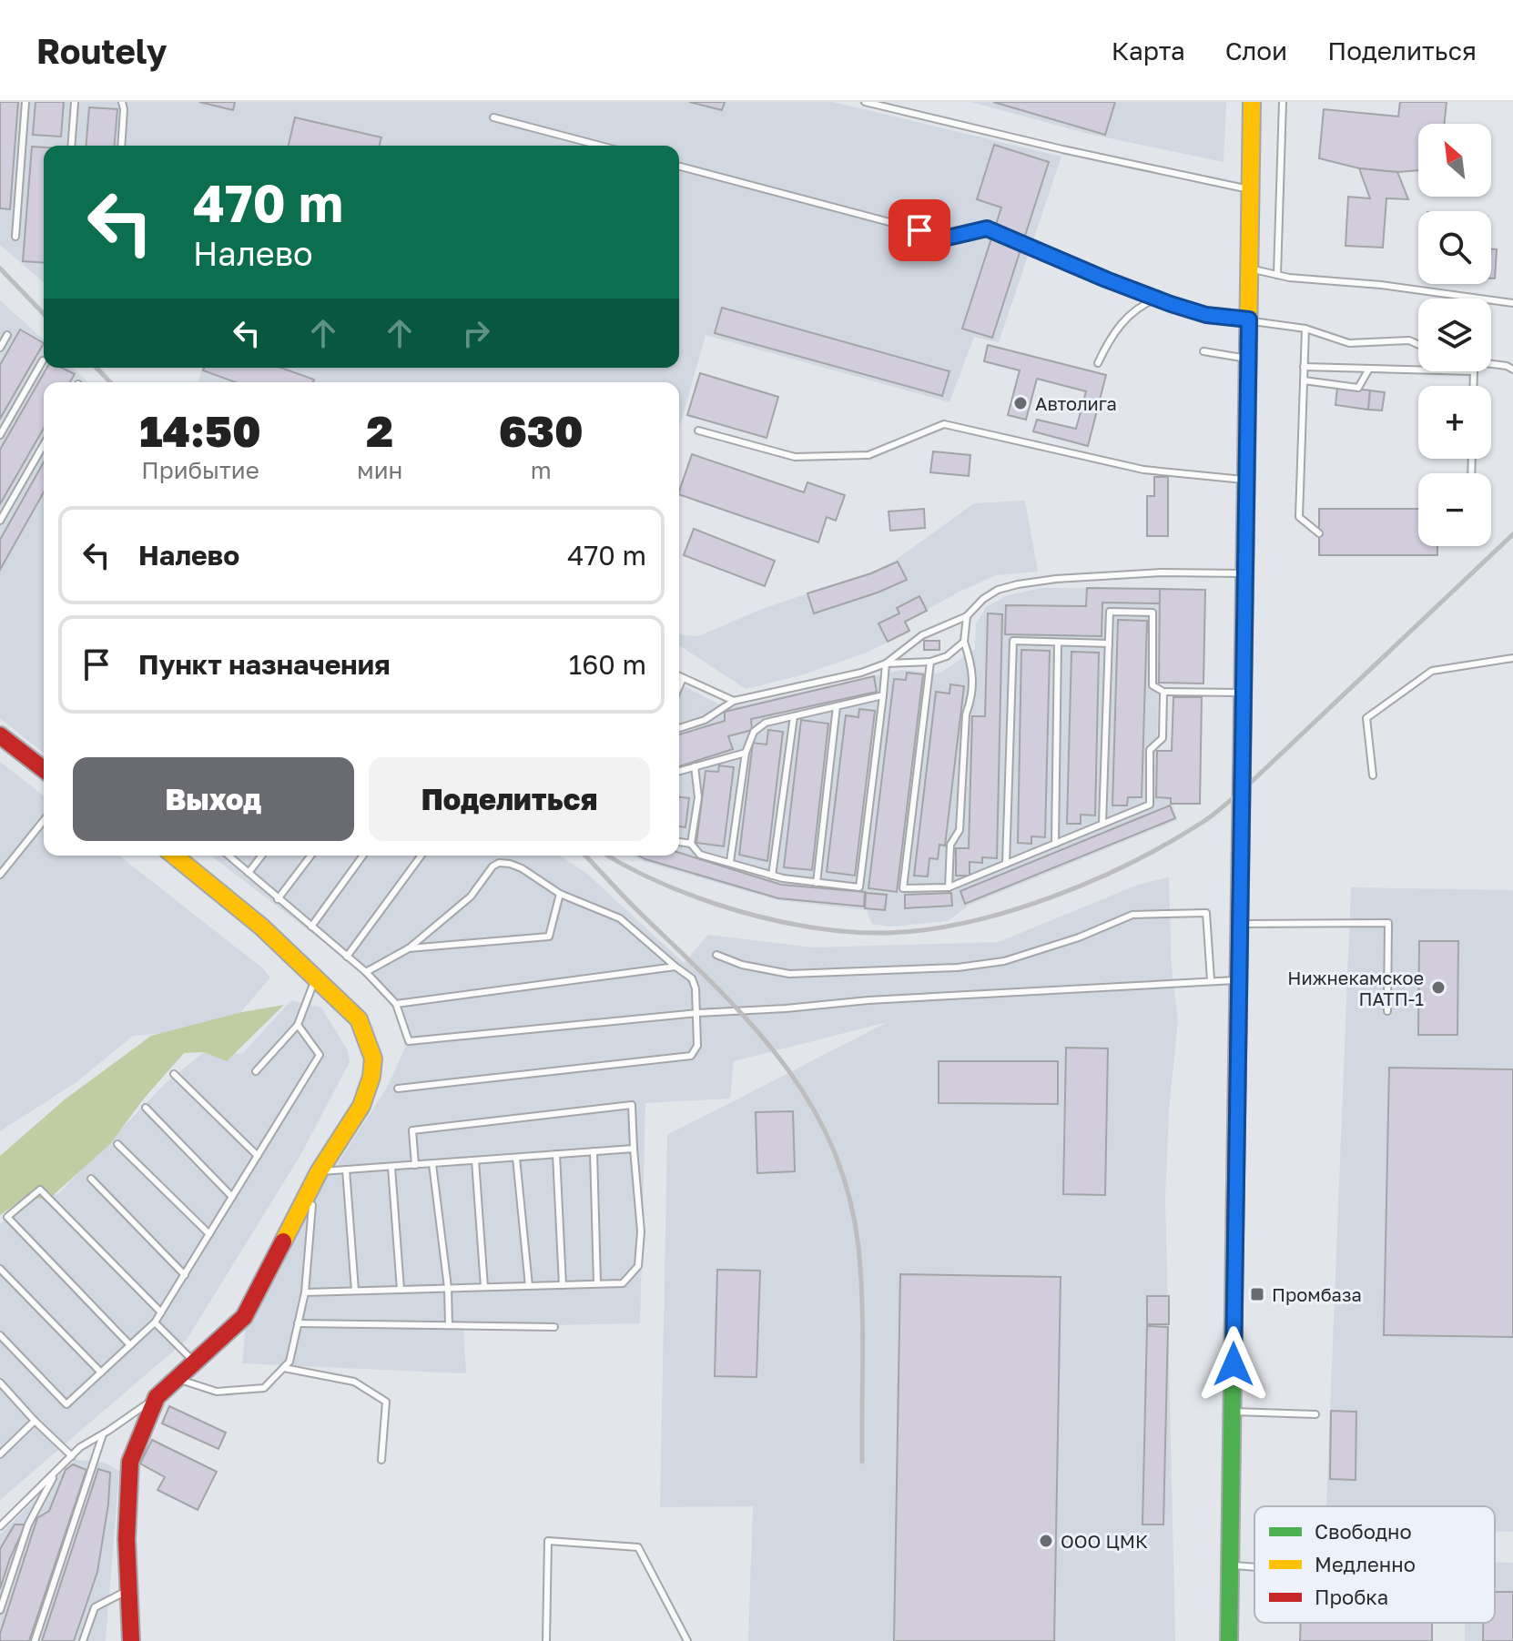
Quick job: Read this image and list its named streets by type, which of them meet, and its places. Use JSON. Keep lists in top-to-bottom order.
{
  "places": {
    "other": ["Автолига", "Нижнекамское ПАТП-1", "ООО ЦМК"],
    "transit": ["Промбаза"]
  },
  "legend": ["Свободно", "Медленно", "Пробка"],
  "north": "top left",
  "page": {
    "header": "Routely",
    "nav": ["Карта", "Слои", "Поделиться"],
    "map_buttons": ["+", "−"],
    "turn": ["470 m", "Налево"],
    "eta": [
      "14:50",
      "Прибытие",
      "2",
      "мин",
      "630",
      "m"
    ],
    "list": [
      {
        "name": "Налево",
        "value": "470 m"
      },
      {
        "name": "Пункт назначения",
        "value": "160 m"
      }
    ],
    "buttons": ["Выход", "Поделиться"]
  }
}
